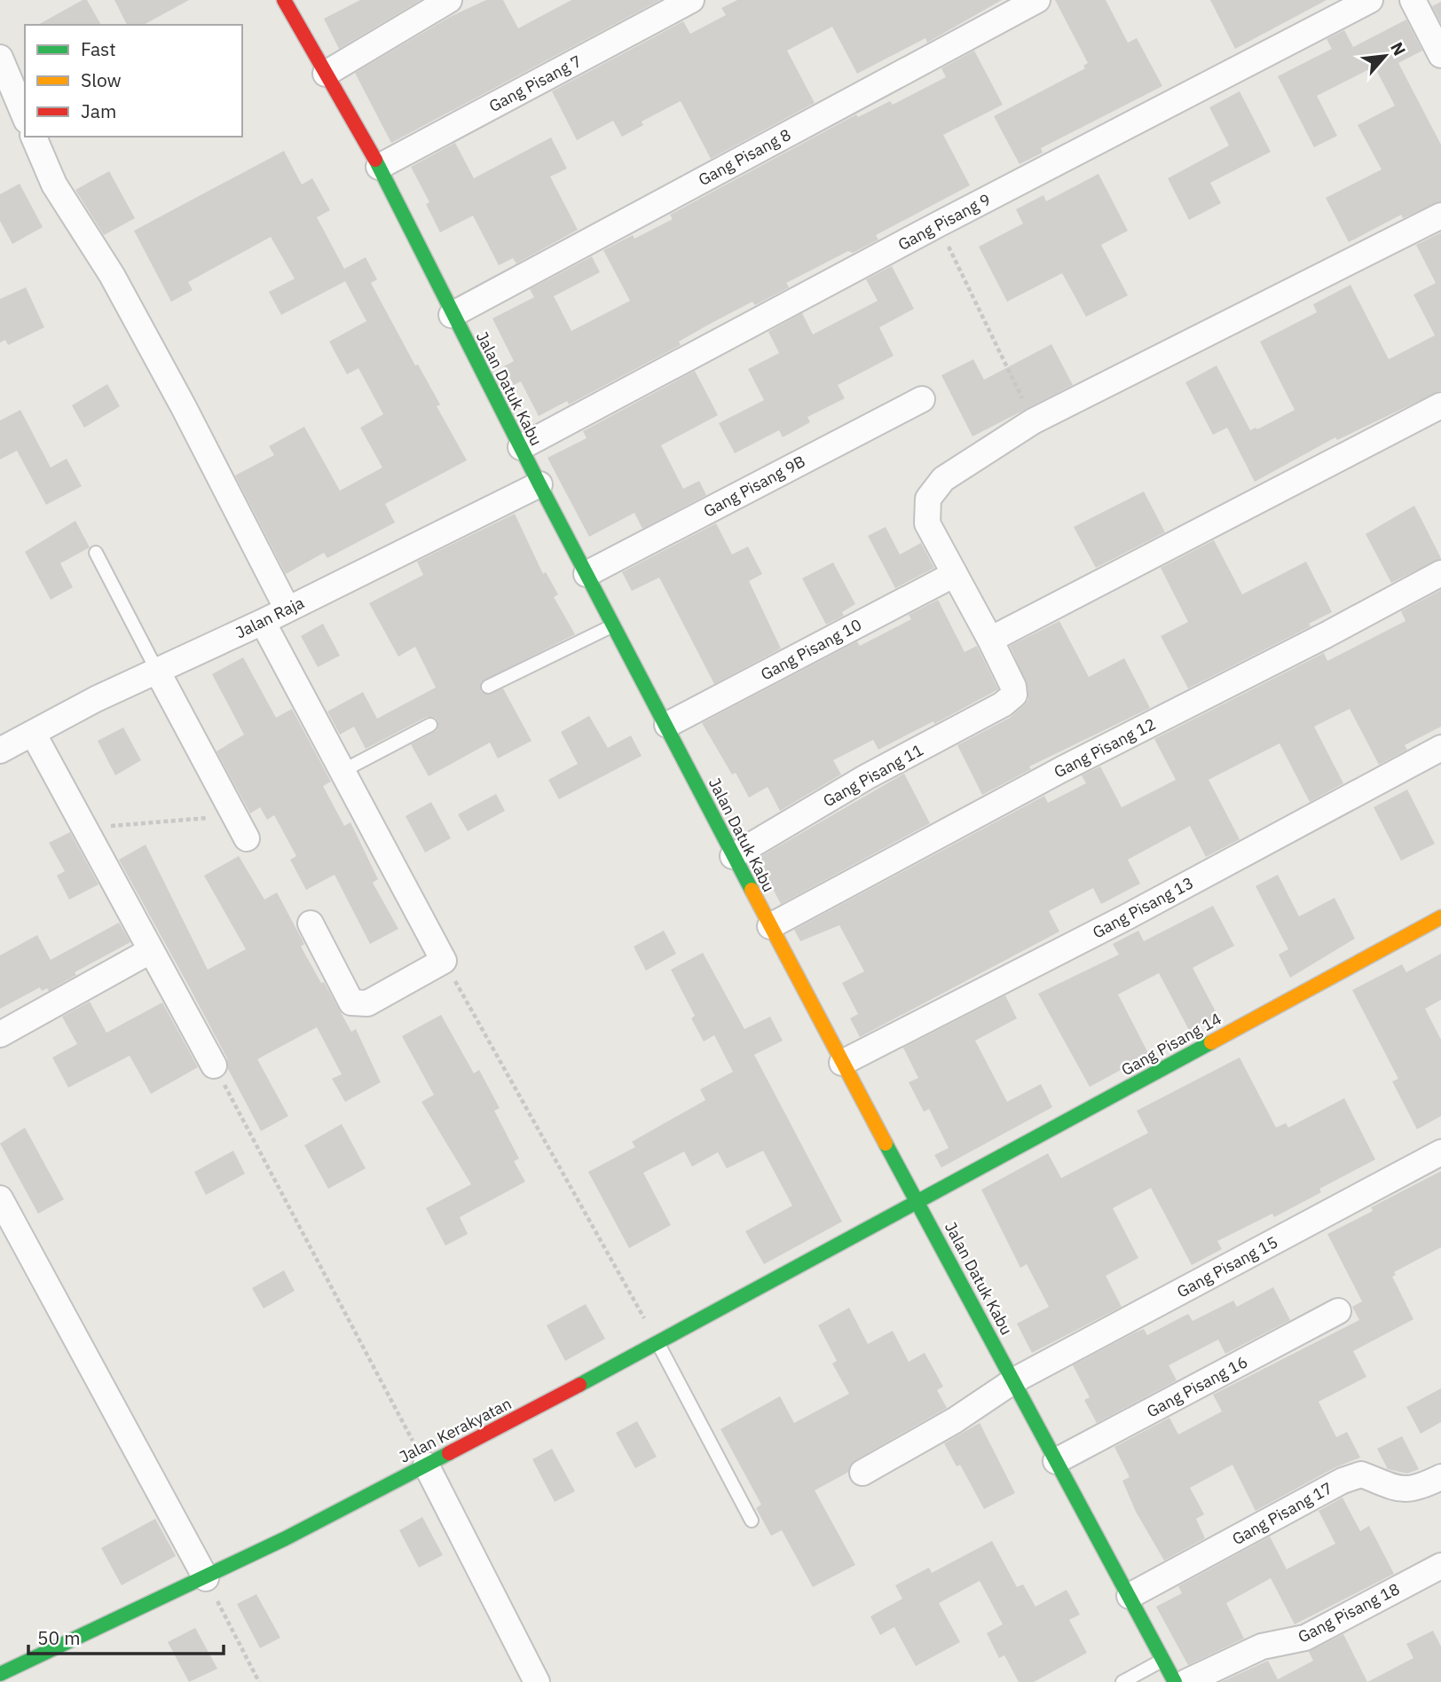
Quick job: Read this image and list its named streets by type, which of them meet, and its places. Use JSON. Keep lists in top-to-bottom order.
{
  "streets": {
    "street": [
      "Gang Pisang 7",
      "Gang Pisang 8",
      "Gang Pisang 9",
      "Jalan Datuk Kabu",
      "Gang Pisang 9B",
      "Jalan Raja",
      "Gang Pisang 10",
      "Gang Pisang 12",
      "Gang Pisang 11",
      "Gang Pisang 13",
      "Gang Pisang 14",
      "Gang Pisang 15",
      "Gang Pisang 16",
      "Jalan Kerakyatan",
      "Gang Pisang 17",
      "Gang Pisang 18"
    ]
  },
  "crossings": [
    ["Gang Pisang 7", "Jalan Datuk Kabu"],
    ["Gang Pisang 8", "Jalan Datuk Kabu"],
    ["Gang Pisang 9", "Jalan Datuk Kabu"],
    ["Jalan Datuk Kabu", "Gang Pisang 9B"],
    ["Jalan Datuk Kabu", "Jalan Raja"],
    ["Jalan Datuk Kabu", "Gang Pisang 10"],
    ["Jalan Datuk Kabu", "Gang Pisang 12"],
    ["Jalan Datuk Kabu", "Gang Pisang 11"],
    ["Jalan Datuk Kabu", "Gang Pisang 13"],
    ["Jalan Datuk Kabu", "Gang Pisang 14"],
    ["Jalan Datuk Kabu", "Gang Pisang 15"],
    ["Jalan Datuk Kabu", "Gang Pisang 16"],
    ["Jalan Datuk Kabu", "Jalan Kerakyatan"],
    ["Jalan Datuk Kabu", "Gang Pisang 17"],
    ["Gang Pisang 14", "Jalan Kerakyatan"]
  ],
  "legend": ["Fast", "Slow", "Jam"],
  "scale_bar": "50 m",
  "north": "top right"
}
